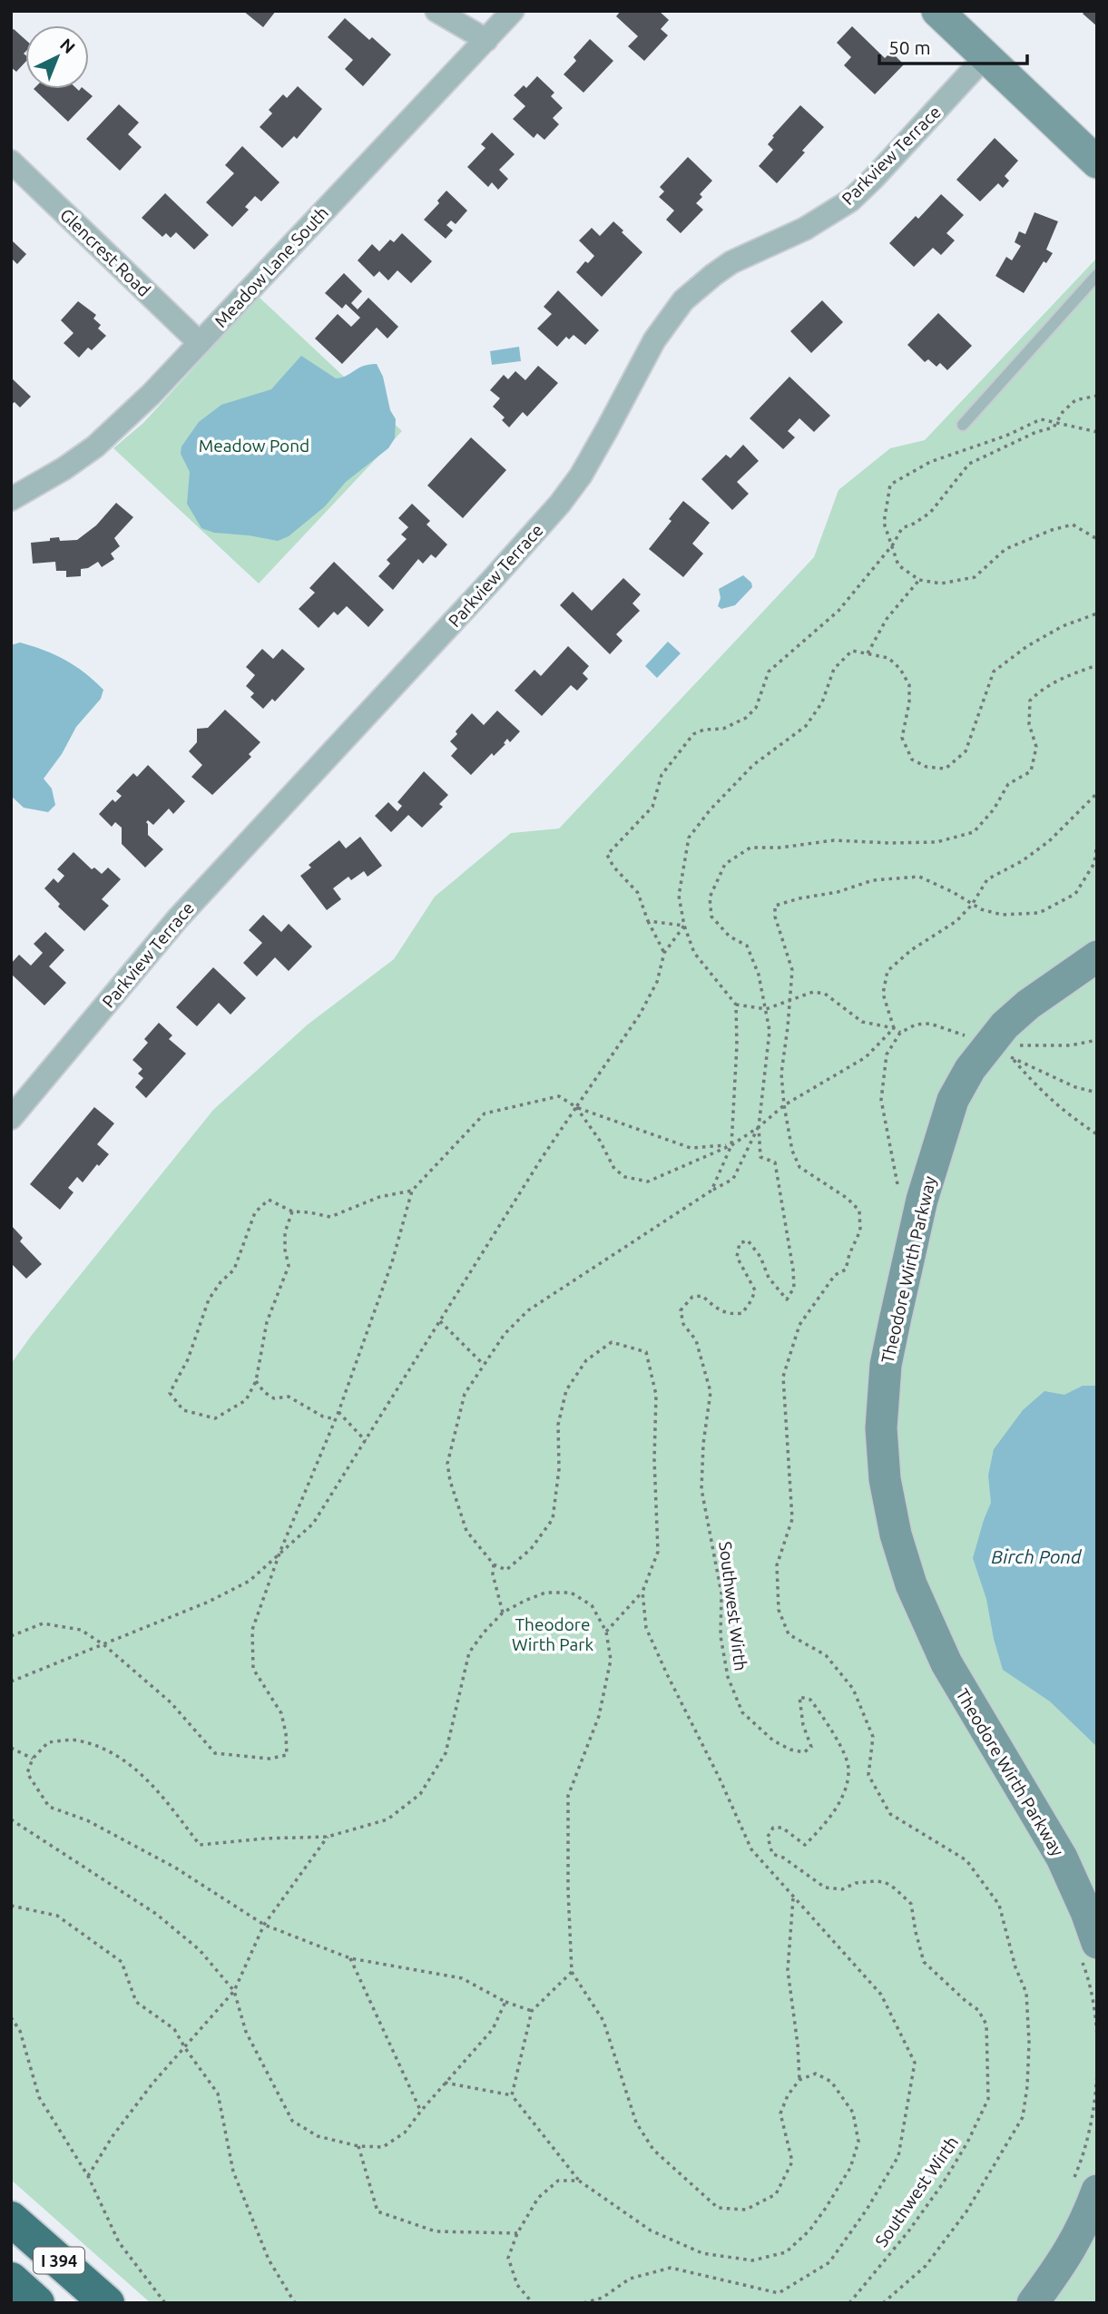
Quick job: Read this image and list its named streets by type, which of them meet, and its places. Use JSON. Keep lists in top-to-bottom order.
{
  "streets": {
    "highway": ["I 394"],
    "street": [
      "Parkview Terrace",
      "Glencrest Road",
      "Meadow Lane South",
      "Theodore Wirth Parkway"
    ],
    "path": ["Southwest Wirth"]
  },
  "crossings": [
    ["Glencrest Road", "Meadow Lane South"]
  ],
  "water": ["Birch Pond"],
  "parks": ["Meadow Pond", "Theodore Wirth Park"],
  "scale_bar": "50 m",
  "north": "top right"
}
